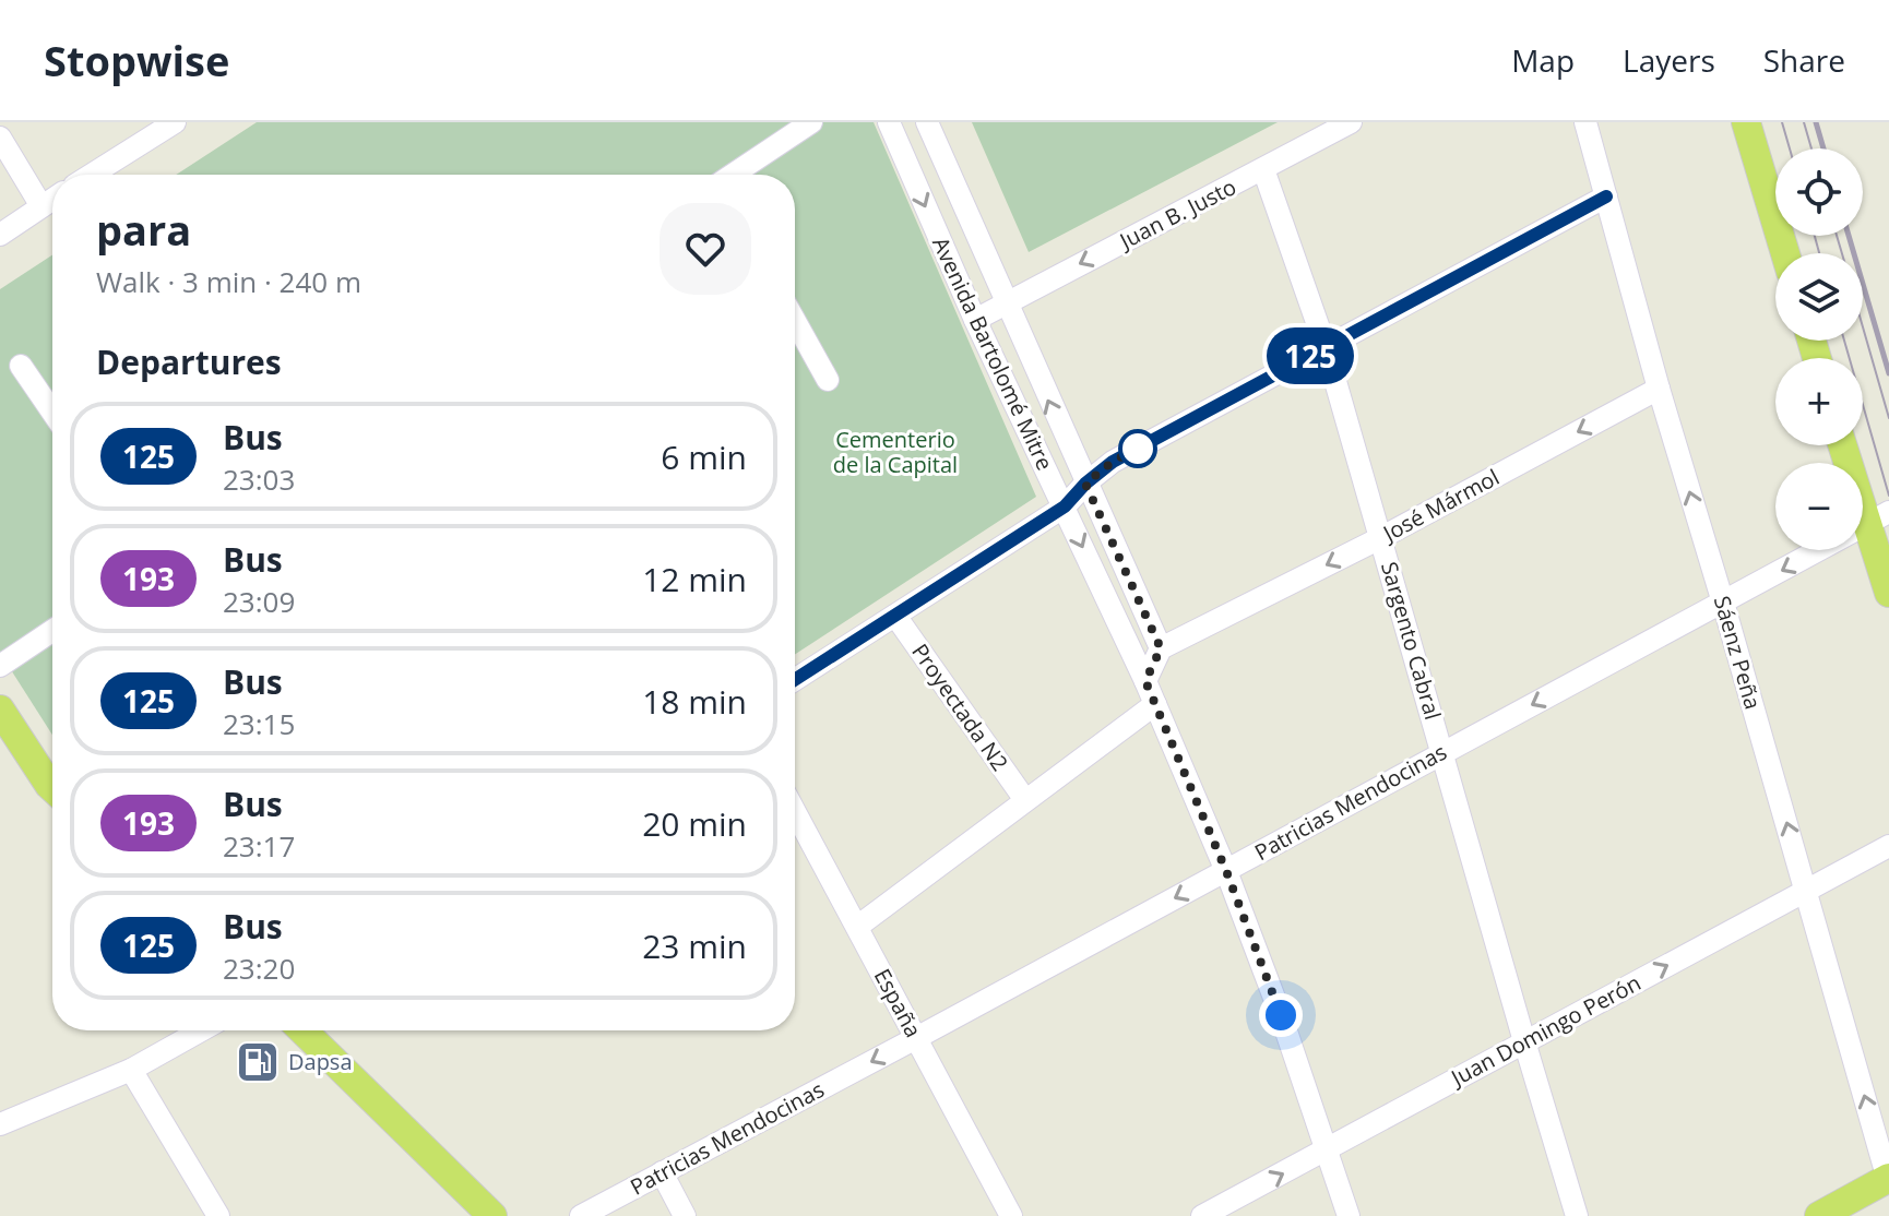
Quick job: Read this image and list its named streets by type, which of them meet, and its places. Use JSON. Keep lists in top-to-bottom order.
{
  "streets": {
    "street": [
      "Juan B. Justo",
      "Avenida Bartolomé Mitre",
      "José Mármol",
      "Sargento Cabral",
      "Sáenz Peña",
      "Proyectada N2",
      "Patricias Mendocinas",
      "España",
      "Juan Domingo Perón"
    ]
  },
  "crossings": [
    ["Juan B. Justo", "Avenida Bartolomé Mitre"],
    ["Juan B. Justo", "Sargento Cabral"],
    ["Avenida Bartolomé Mitre", "José Mármol"],
    ["Avenida Bartolomé Mitre", "Patricias Mendocinas"],
    ["Avenida Bartolomé Mitre", "Juan Domingo Perón"],
    ["José Mármol", "Sargento Cabral"],
    ["José Mármol", "Sáenz Peña"],
    ["Sargento Cabral", "Patricias Mendocinas"],
    ["Sargento Cabral", "Juan Domingo Perón"],
    ["Sáenz Peña", "Patricias Mendocinas"],
    ["Sáenz Peña", "Juan Domingo Perón"],
    ["Patricias Mendocinas", "España"]
  ],
  "one_way": ["Sáenz Peña", "Juan Domingo Perón"],
  "parks": ["Cementerio de la Capital"],
  "places": {
    "fuel station": ["Dapsa"]
  },
  "lines": ["bus line 125"],
  "page": {
    "header": "Stopwise",
    "nav": ["Map", "Layers", "Share"],
    "on_map": "125",
    "map_buttons": ["+", "−"],
    "heading": [
      ["para", "Walk · 3 min · 240 m"],
      "Departures"
    ],
    "list": [
      {
        "mark": "125",
        "name": "Bus",
        "note": "23:03",
        "value": "6 min"
      },
      {
        "mark": "193",
        "name": "Bus",
        "note": "23:09",
        "value": "12 min"
      },
      {
        "mark": "125",
        "name": "Bus",
        "note": "23:15",
        "value": "18 min"
      },
      {
        "mark": "193",
        "name": "Bus",
        "note": "23:17",
        "value": "20 min"
      },
      {
        "mark": "125",
        "name": "Bus",
        "note": "23:20",
        "value": "23 min"
      }
    ]
  }
}
